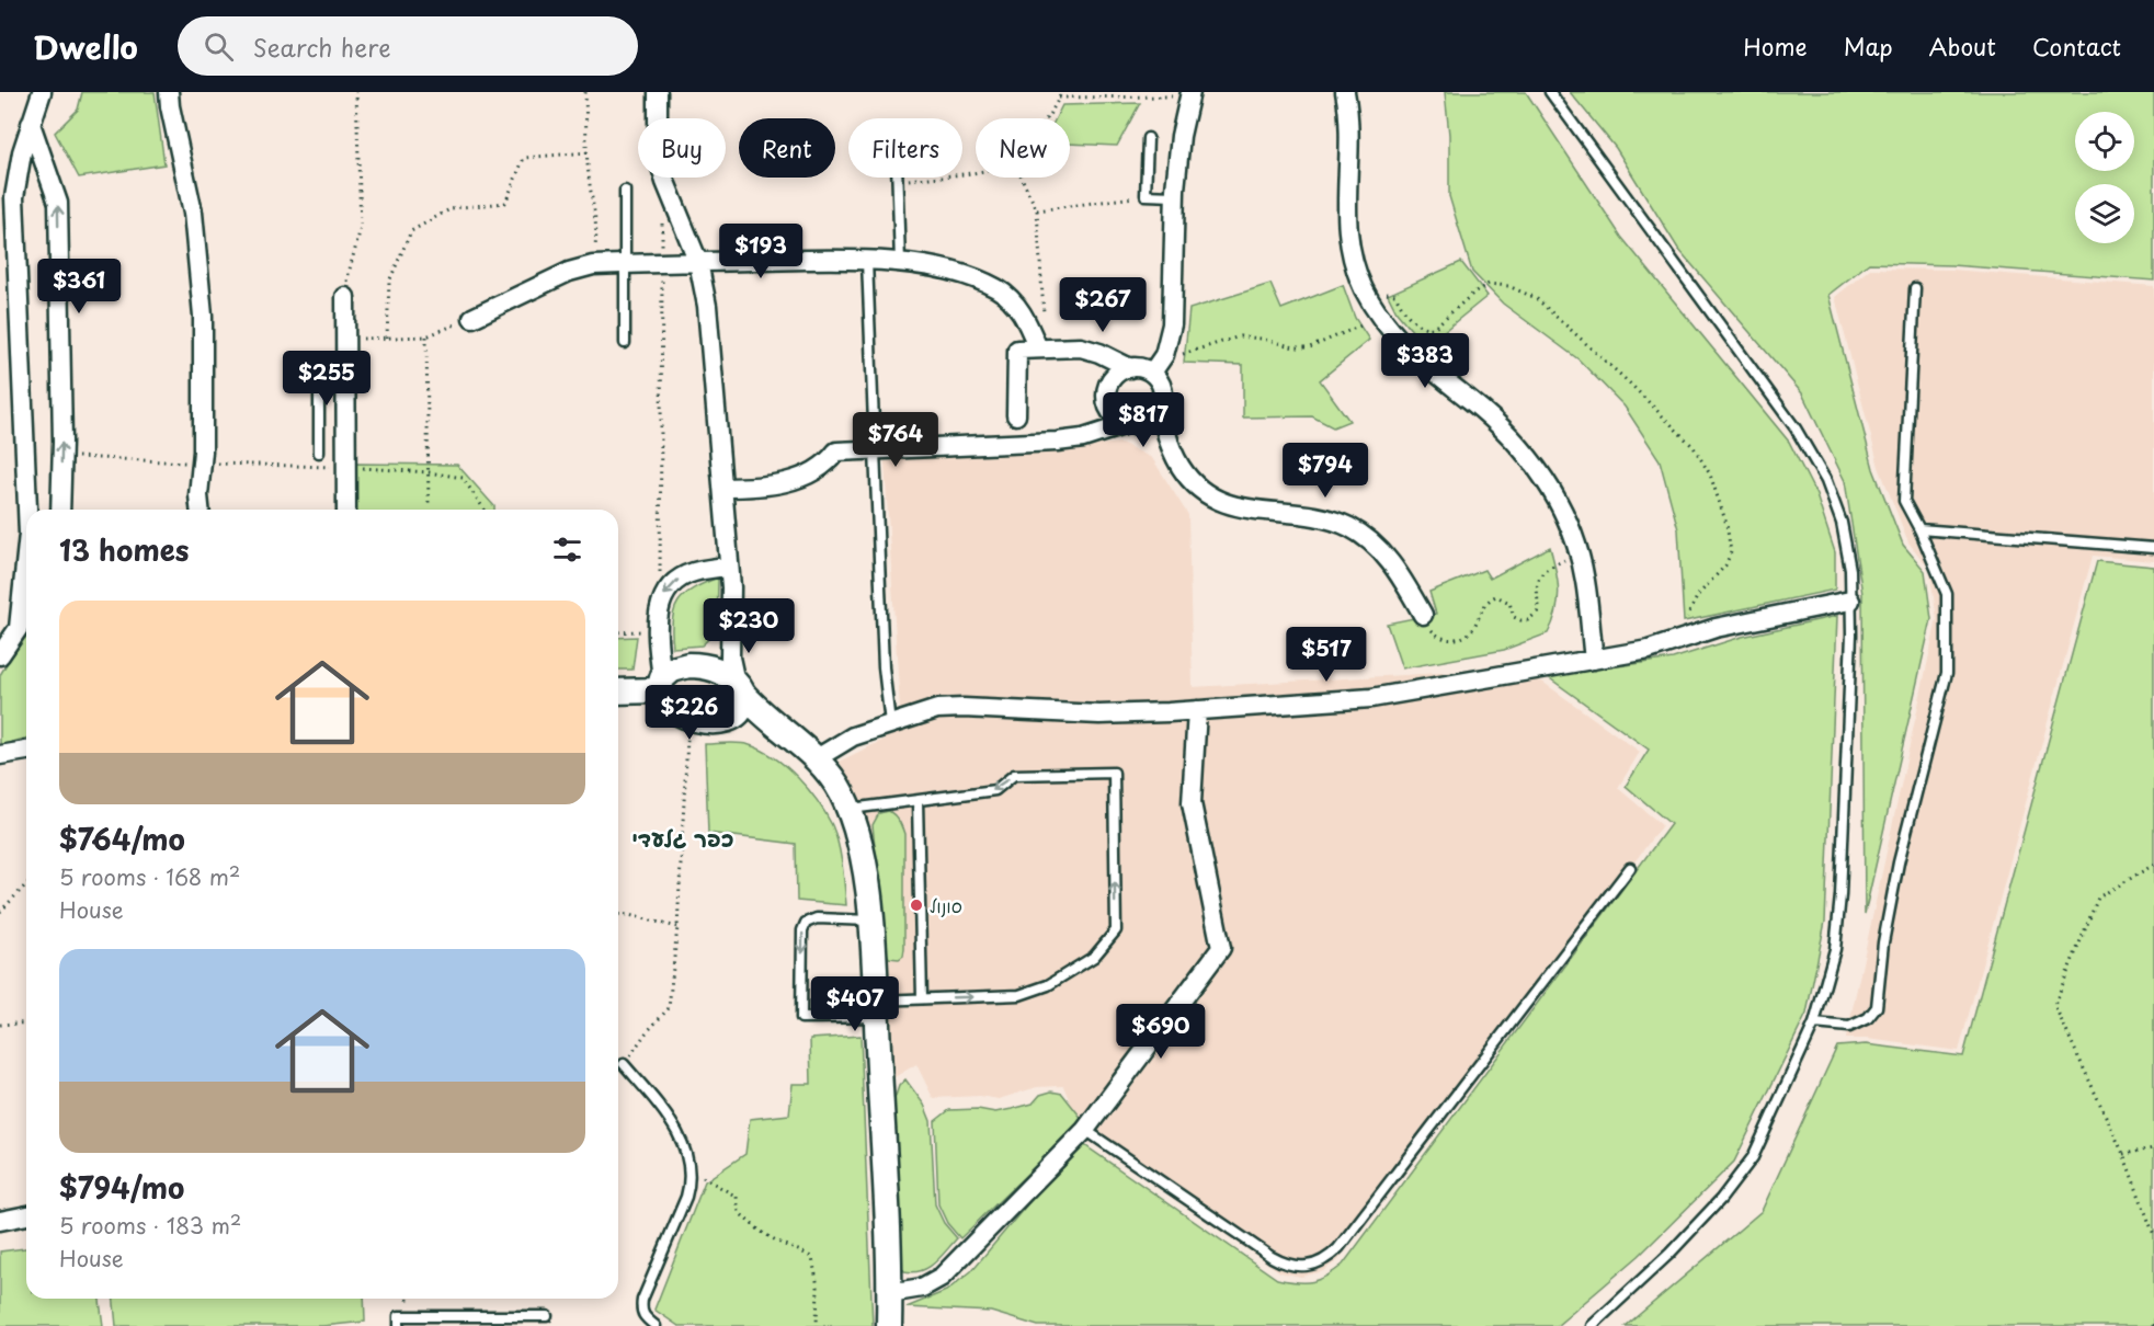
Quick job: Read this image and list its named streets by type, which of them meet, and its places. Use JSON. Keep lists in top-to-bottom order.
{
  "districts": ["כפר גלעדי"],
  "places": ["סונול"],
  "page": {
    "header": "Dwello",
    "search": "Search here",
    "nav": [
      "Home",
      "Map",
      "About",
      "Contact"
    ],
    "chip": [
      "Buy",
      "Rent",
      "Filters",
      "New"
    ],
    "price": [
      "$193",
      "$361",
      "$267",
      "$383",
      "$255",
      "$817",
      "$764",
      "$794",
      "$230",
      "$517",
      "$226",
      "$407",
      "$690"
    ],
    "heading": "13 homes",
    "list": [
      {
        "name": "$764/mo",
        "note": "5 rooms · 168 m² · House"
      },
      {
        "name": "$794/mo",
        "note": "5 rooms · 183 m² · House"
      }
    ]
  }
}
